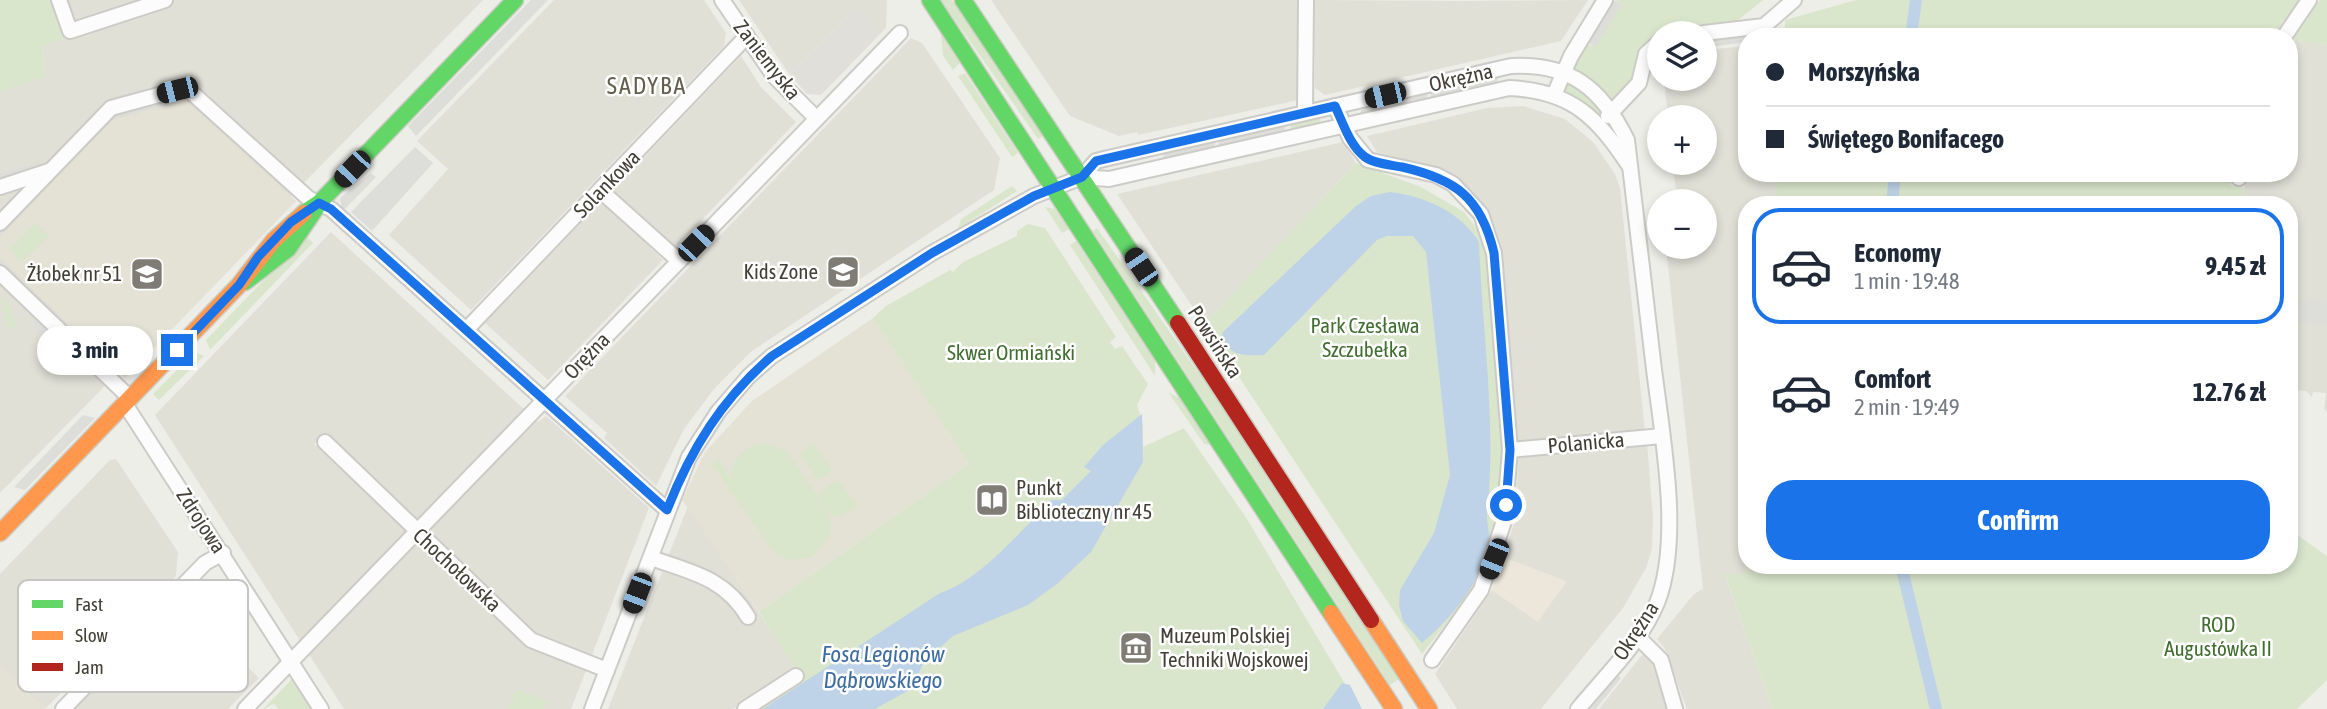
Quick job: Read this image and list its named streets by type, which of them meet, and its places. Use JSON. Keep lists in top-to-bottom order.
{
  "streets": {
    "main road": ["Powsińska"],
    "street": [
      "Zaniemyska",
      "Okrężna",
      "Solankowa",
      "Orężna",
      "Polanicka",
      "Zdrojowa",
      "Chochołowska"
    ]
  },
  "crossings": [
    ["Zaniemyska", "Solankowa"],
    ["Zaniemyska", "Orężna"],
    ["Okrężna", "Powsińska"],
    ["Okrężna", "Polanicka"],
    ["Okrężna", "Chochołowska"],
    ["Orężna", "Zdrojowa"],
    ["Orężna", "Chochołowska"]
  ],
  "districts": ["SADYBA"],
  "water": ["Fosa Legionów Dąbrowskiego"],
  "parks": ["Park Czesława Szczubełka", "Skwer Ormiański", "ROD Augustówka II"],
  "places": {
    "school or university": ["Kids Zone", "Żłobek nr 51"],
    "library": ["Punkt Biblioteczny nr 45"],
    "museum": ["Muzeum Polskiej Techniki Wojskowej"]
  },
  "legend": ["Fast", "Slow", "Jam"],
  "page": {
    "map_buttons": ["+", "−"],
    "banner": ["Morszyńska", "Świętego Bonifacego"],
    "list": [
      {
        "name": "Economy",
        "note": "1 min · 19:48",
        "value": "9.45 zł"
      },
      {
        "name": "Comfort",
        "note": "2 min · 19:49",
        "value": "12.76 zł"
      }
    ],
    "bubble": "3 min",
    "buttons": "Confirm"
  }
}
